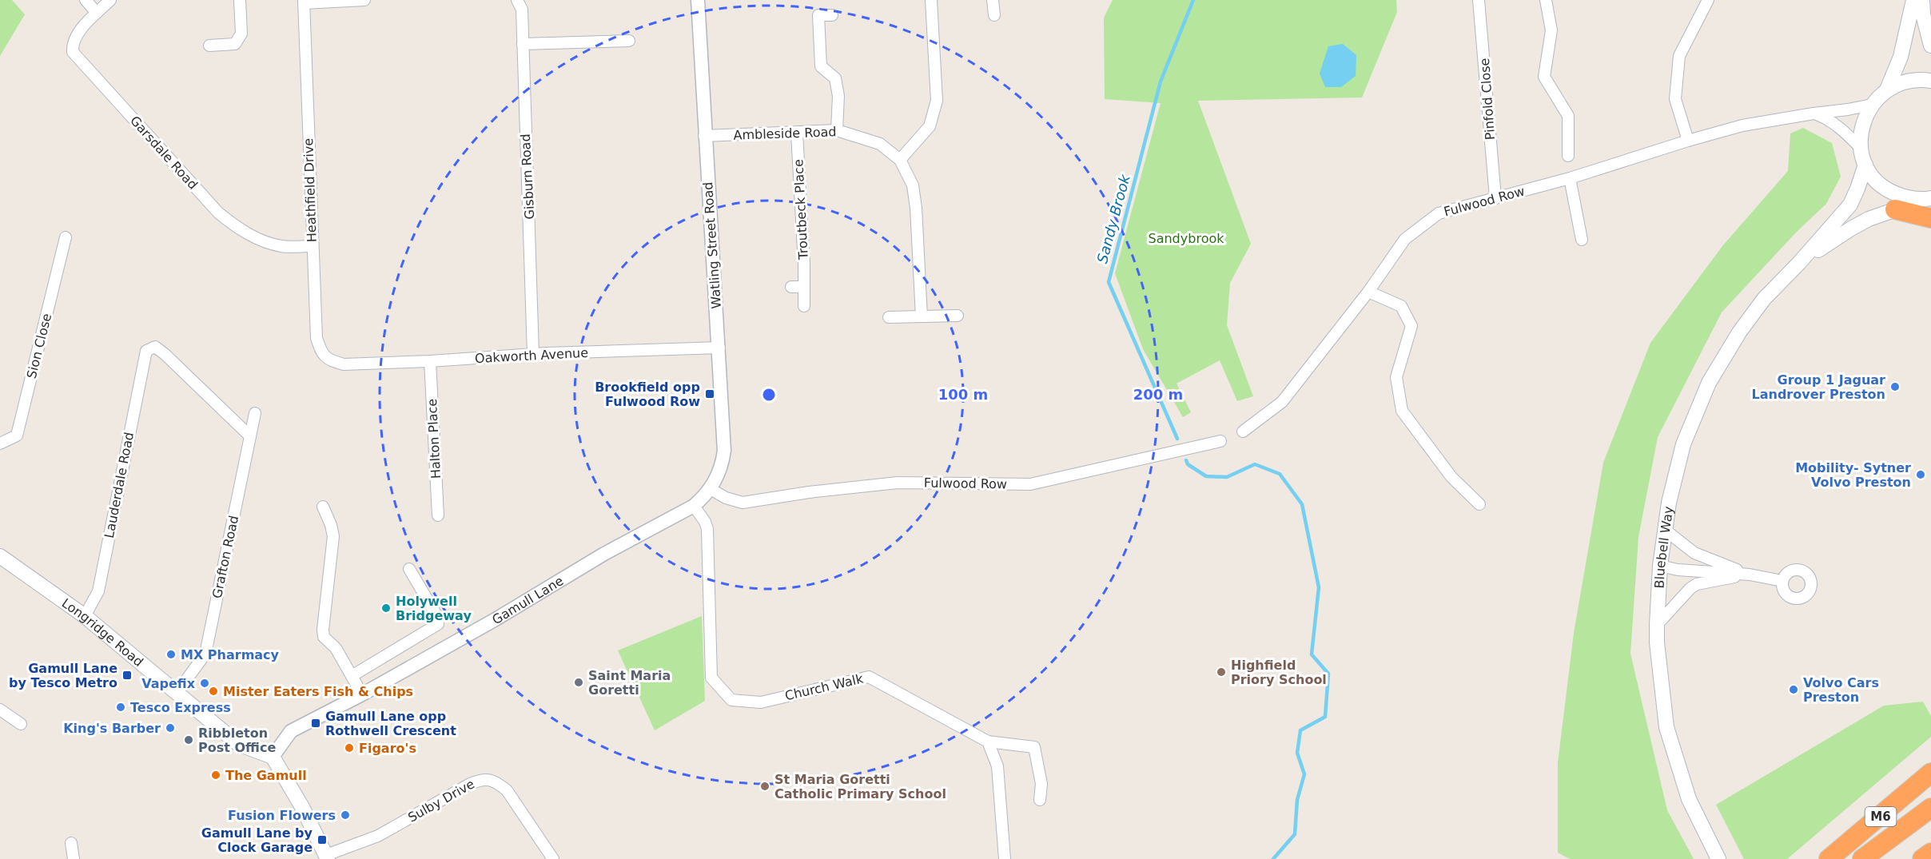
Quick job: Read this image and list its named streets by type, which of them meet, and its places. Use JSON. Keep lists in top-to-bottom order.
{
  "streets": {
    "highway": ["M6"],
    "main road": ["Bluebell Way", "Longridge Road"],
    "street": [
      "Pinfold Close",
      "Ambleside Road",
      "Garsdale Road",
      "Gisburn Road",
      "Heathfield Drive",
      "Fulwood Row",
      "Troutbeck Place",
      "Watling Street Road",
      "Sion Close",
      "Oakworth Avenue",
      "Halton Place",
      "Lauderdale Road",
      "Grafton Road",
      "Gamull Lane",
      "Church Walk",
      "Sulby Drive"
    ]
  },
  "crossings": [
    ["Pinfold Close", "Fulwood Row"],
    ["Ambleside Road", "Troutbeck Place"],
    ["Ambleside Road", "Watling Street Road"],
    ["Garsdale Road", "Heathfield Drive"],
    ["Gisburn Road", "Oakworth Avenue"],
    ["Heathfield Drive", "Oakworth Avenue"],
    ["Fulwood Row", "Watling Street Road"],
    ["Fulwood Row", "Gamull Lane"],
    ["Watling Street Road", "Oakworth Avenue"],
    ["Watling Street Road", "Gamull Lane"],
    ["Oakworth Avenue", "Halton Place"],
    ["Lauderdale Road", "Grafton Road"],
    ["Lauderdale Road", "Longridge Road"],
    ["Grafton Road", "Longridge Road"],
    ["Gamull Lane", "Longridge Road"],
    ["Gamull Lane", "Church Walk"]
  ],
  "water": ["Sandy Brook"],
  "parks": ["Sandybrook"],
  "places": {
    "other": [
      "Group 1 Jaguar Landrover Preston",
      "Mobility- Sytner Volvo Preston",
      "Holywell Bridgeway",
      "MX Pharmacy",
      "Highfield Priory School",
      "Saint Maria Goretti",
      "Vapefix",
      "Volvo Cars Preston",
      "Mister Eaters Fish & Chips",
      "Tesco Express",
      "King's Barber",
      "Ribbleton Post Office",
      "Figaro's",
      "The Gamull",
      "St Maria Goretti Catholic Primary School",
      "Fusion Flowers"
    ],
    "transit": [
      "Brookfield opp Fulwood Row",
      "Gamull Lane by Tesco Metro",
      "Gamull Lane opp Rothwell Crescent",
      "Gamull Lane by Clock Garage"
    ]
  },
  "rings": ["100 m", "200 m"]
}
